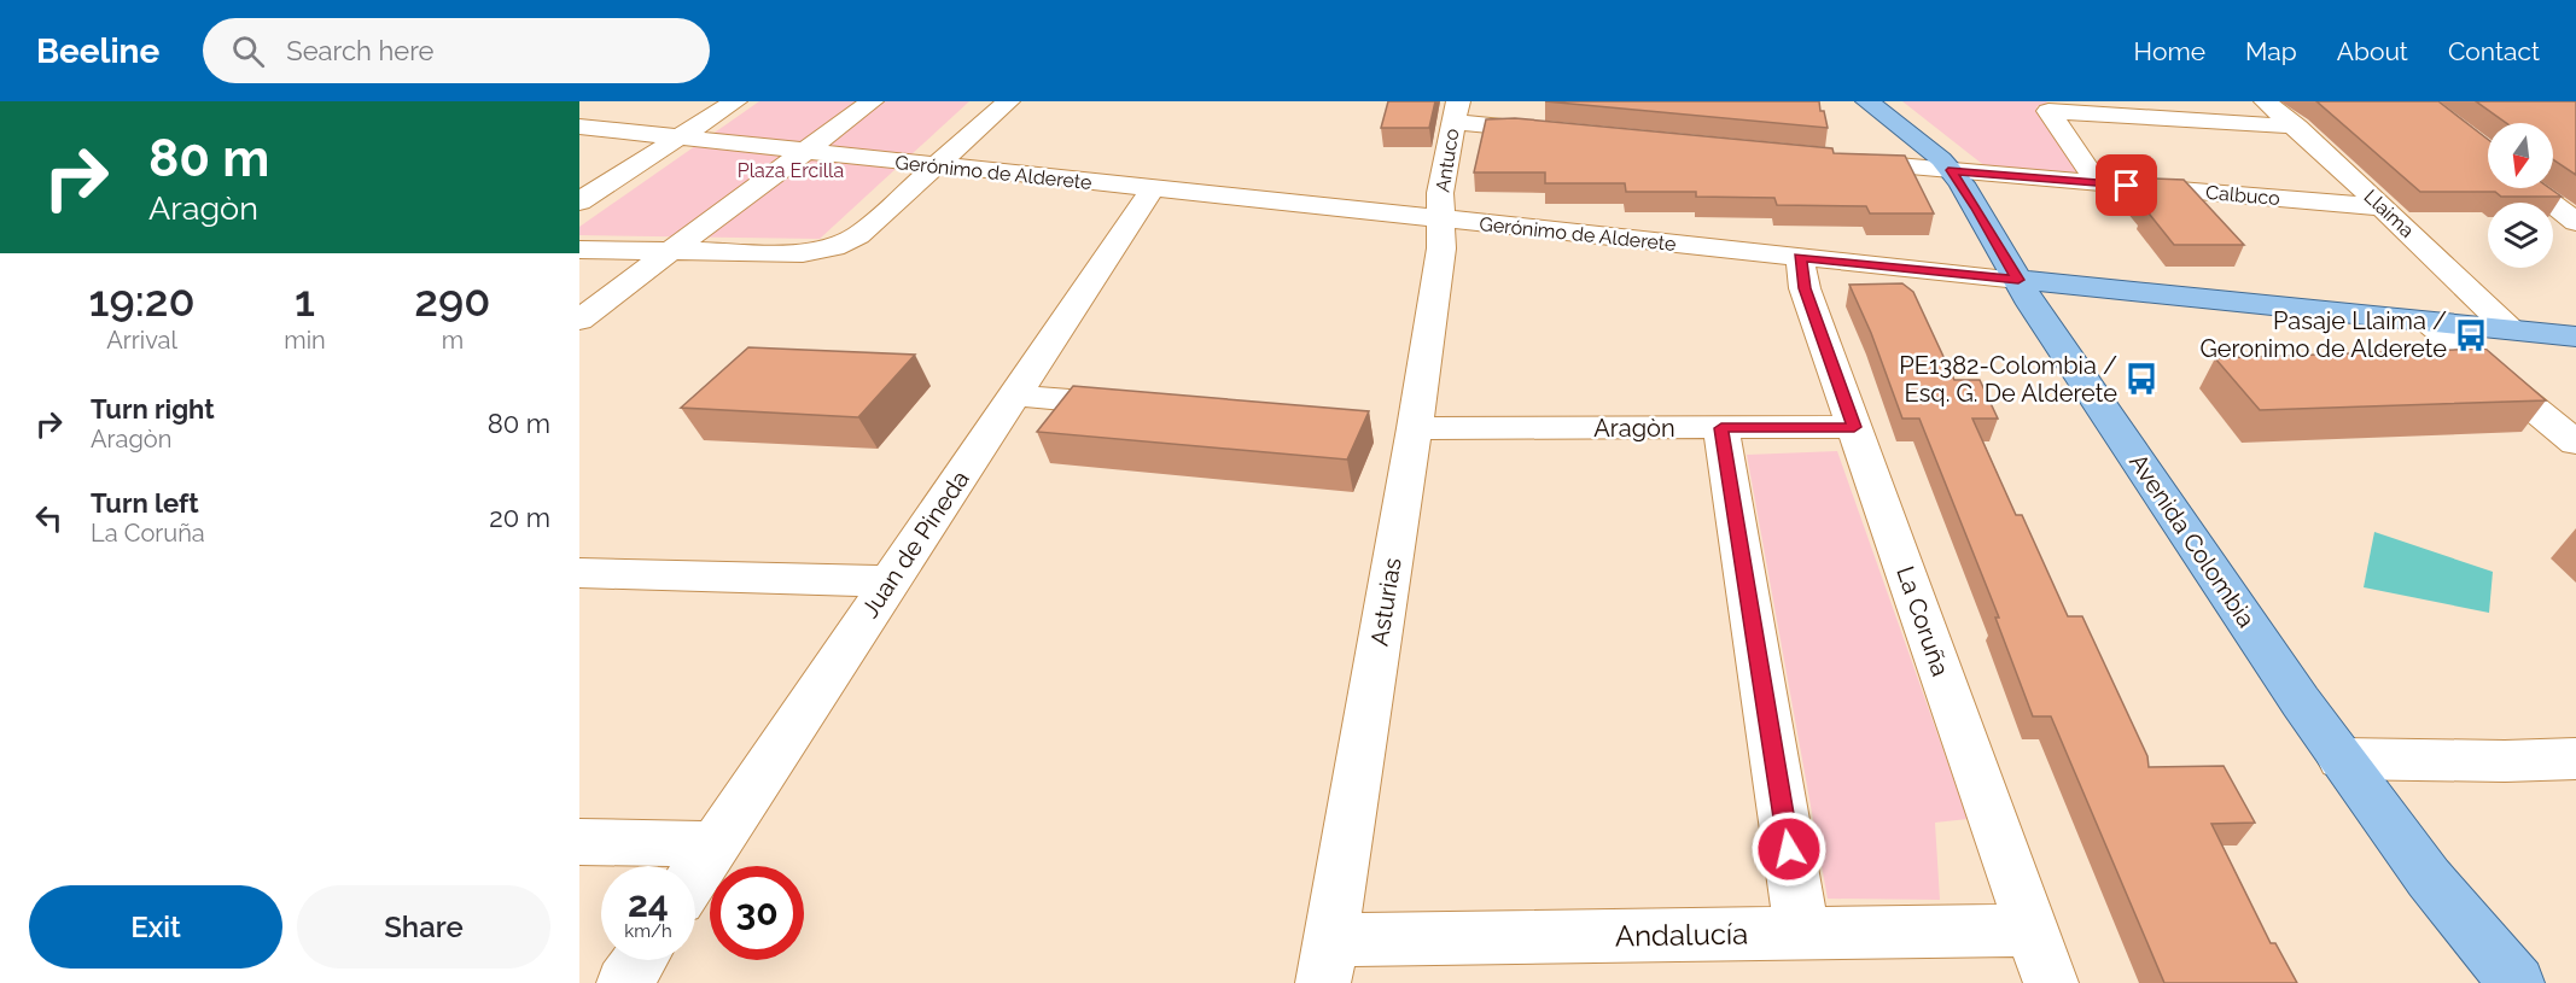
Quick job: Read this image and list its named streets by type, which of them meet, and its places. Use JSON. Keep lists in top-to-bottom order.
{
  "streets": {
    "main road": ["Gerónimo de Alderete", "Avenida Colombia"],
    "street": [
      "Antuco",
      "Calbuco",
      "Llaima",
      "Aragòn",
      "Juan de Pineda",
      "Asturias",
      "La Coruña",
      "Andalucía"
    ]
  },
  "crossings": [
    ["Antuco", "Gerónimo de Alderete"],
    ["Antuco", "Asturias"],
    ["Gerónimo de Alderete", "Llaima"],
    ["Gerónimo de Alderete", "Avenida Colombia"],
    ["Gerónimo de Alderete", "Juan de Pineda"],
    ["Gerónimo de Alderete", "Asturias"],
    ["Gerónimo de Alderete", "La Coruña"],
    ["Calbuco", "Llaima"],
    ["Calbuco", "Avenida Colombia"],
    ["Aragòn", "Asturias"],
    ["Aragòn", "La Coruña"],
    ["Asturias", "Andalucía"],
    ["La Coruña", "Andalucía"]
  ],
  "parks": ["Plaza Ercilla"],
  "places": {
    "bus stop": ["Pasaje Llaima / Geronimo de Alderete", "PE1382-Colombia / Esq. G. De Alderete"]
  },
  "north": "bottom",
  "page": {
    "header": "Beeline",
    "search": "Search here",
    "nav": [
      "Home",
      "Map",
      "About",
      "Contact"
    ],
    "turn": ["80 m", "Aragòn"],
    "eta": [
      "19:20",
      "Arrival",
      "1",
      "min",
      "290",
      "m"
    ],
    "list": [
      {
        "name": "Turn right",
        "note": "Aragòn",
        "value": "80 m"
      },
      {
        "name": "Turn left",
        "note": "La Coruña",
        "value": "20 m"
      }
    ],
    "speed": "24 km/h",
    "limit": "30",
    "buttons": ["Exit", "Share"]
  }
}
